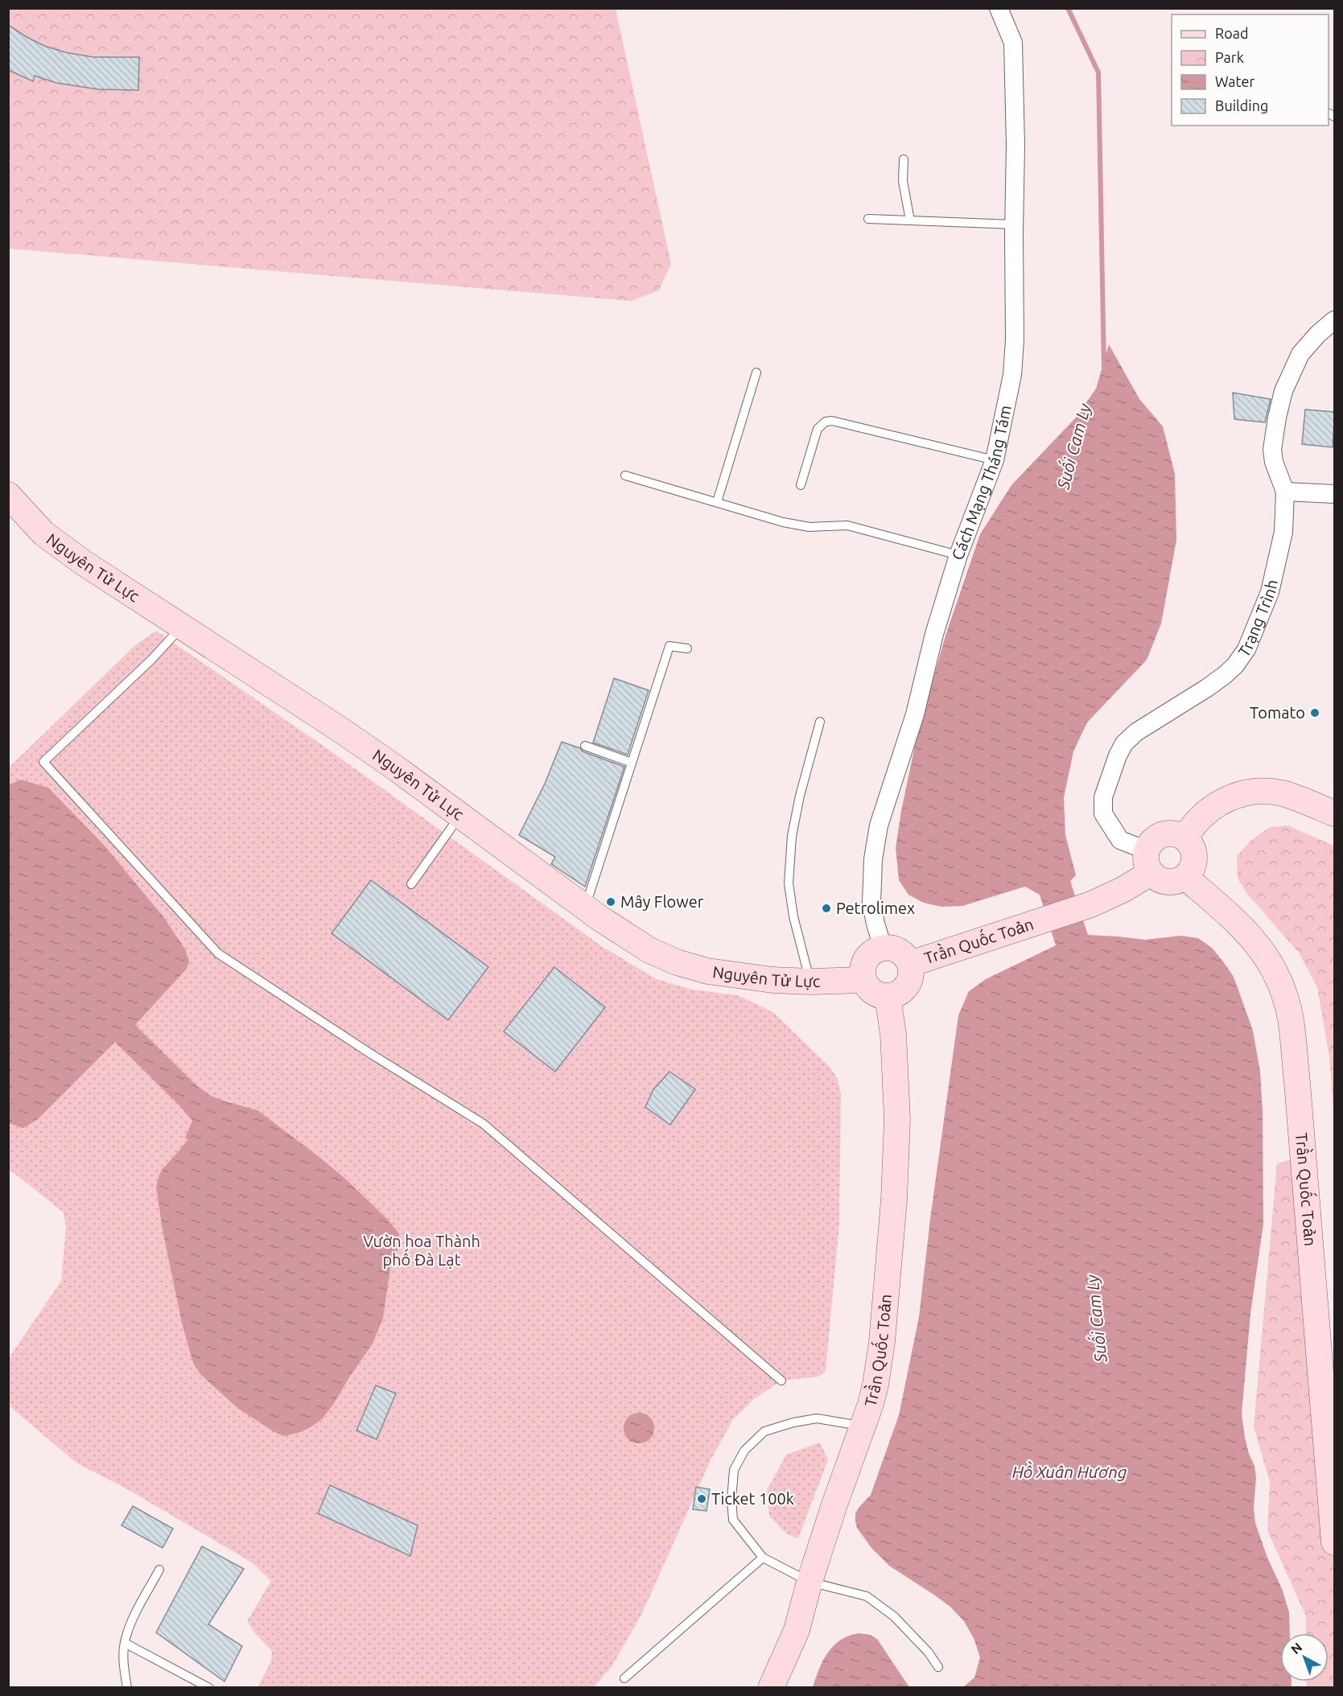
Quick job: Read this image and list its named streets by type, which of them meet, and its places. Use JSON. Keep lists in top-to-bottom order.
{
  "streets": {
    "main road": ["Nguyên Tử Lực", "Trần Quốc Toản"],
    "street": ["Cách Mạng Tháng Tám", "Trạng Trình"]
  },
  "crossings": [
    ["Cách Mạng Tháng Tám", "Nguyên Tử Lực"],
    ["Cách Mạng Tháng Tám", "Trần Quốc Toản"],
    ["Nguyên Tử Lực", "Trần Quốc Toản"],
    ["Trạng Trình", "Trần Quốc Toản"]
  ],
  "water": ["Suối Cam Ly", "Hồ Xuân Hương"],
  "parks": ["Vườn hoa Thành phố Đà Lạt"],
  "places": [
    "Tomato",
    "Mây Flower",
    "Petrolimex",
    "Ticket 100k"
  ],
  "legend": [
    "Road",
    "Park",
    "Water",
    "Building"
  ],
  "north": "top left"
}
